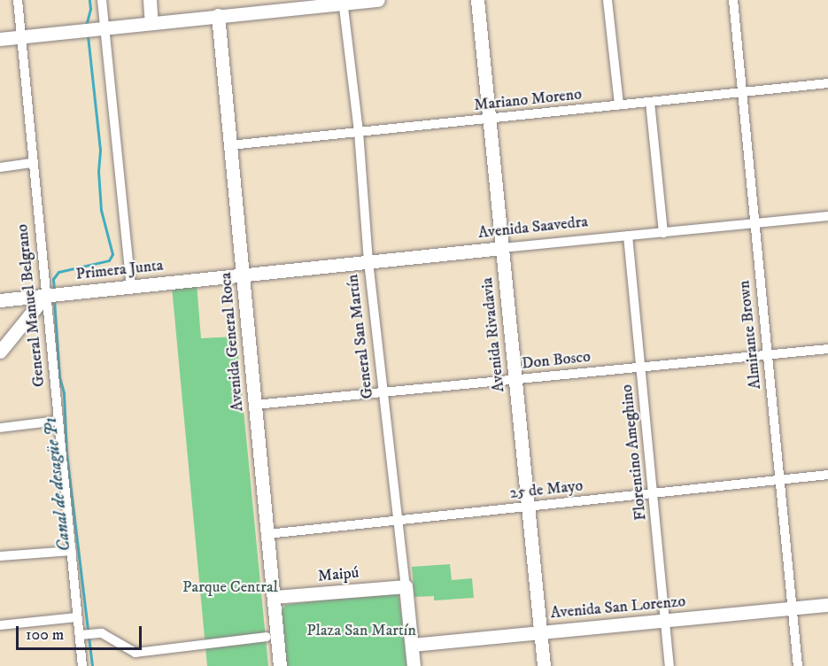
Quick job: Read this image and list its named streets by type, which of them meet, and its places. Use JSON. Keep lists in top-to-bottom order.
{
  "streets": {
    "street": [
      "Mariano Moreno",
      "Avenida Saavedra",
      "Primera Junta",
      "General Manuel Belgrano",
      "Avenida Rivadavia",
      "Almirante Brown",
      "General San Martín",
      "Avenida General Roca",
      "Don Bosco",
      "Florentino Ameghino",
      "25 de Mayo",
      "Maipú",
      "Avenida San Lorenzo"
    ]
  },
  "crossings": [
    ["Mariano Moreno", "Avenida Rivadavia"],
    ["Mariano Moreno", "Almirante Brown"],
    ["Mariano Moreno", "General San Martín"],
    ["Mariano Moreno", "Avenida General Roca"],
    ["Avenida Saavedra", "Primera Junta"],
    ["Avenida Saavedra", "Avenida Rivadavia"],
    ["Avenida Saavedra", "Almirante Brown"],
    ["Avenida Saavedra", "General San Martín"],
    ["Avenida Saavedra", "Avenida General Roca"],
    ["Avenida Saavedra", "Florentino Ameghino"],
    ["Primera Junta", "General Manuel Belgrano"],
    ["Primera Junta", "Avenida General Roca"],
    ["Avenida Rivadavia", "Don Bosco"],
    ["Avenida Rivadavia", "25 de Mayo"],
    ["Avenida Rivadavia", "Avenida San Lorenzo"],
    ["Almirante Brown", "Don Bosco"],
    ["Almirante Brown", "25 de Mayo"],
    ["Almirante Brown", "Avenida San Lorenzo"],
    ["General San Martín", "Don Bosco"],
    ["General San Martín", "25 de Mayo"],
    ["General San Martín", "Maipú"],
    ["General San Martín", "Avenida San Lorenzo"],
    ["Avenida General Roca", "Don Bosco"],
    ["Avenida General Roca", "25 de Mayo"],
    ["Avenida General Roca", "Maipú"],
    ["Don Bosco", "Florentino Ameghino"],
    ["Florentino Ameghino", "25 de Mayo"],
    ["Florentino Ameghino", "Avenida San Lorenzo"]
  ],
  "water": ["Canal de desagüe P1"],
  "parks": ["Parque Central", "Plaza San Martín"],
  "scale_bar": "100 m"
}
